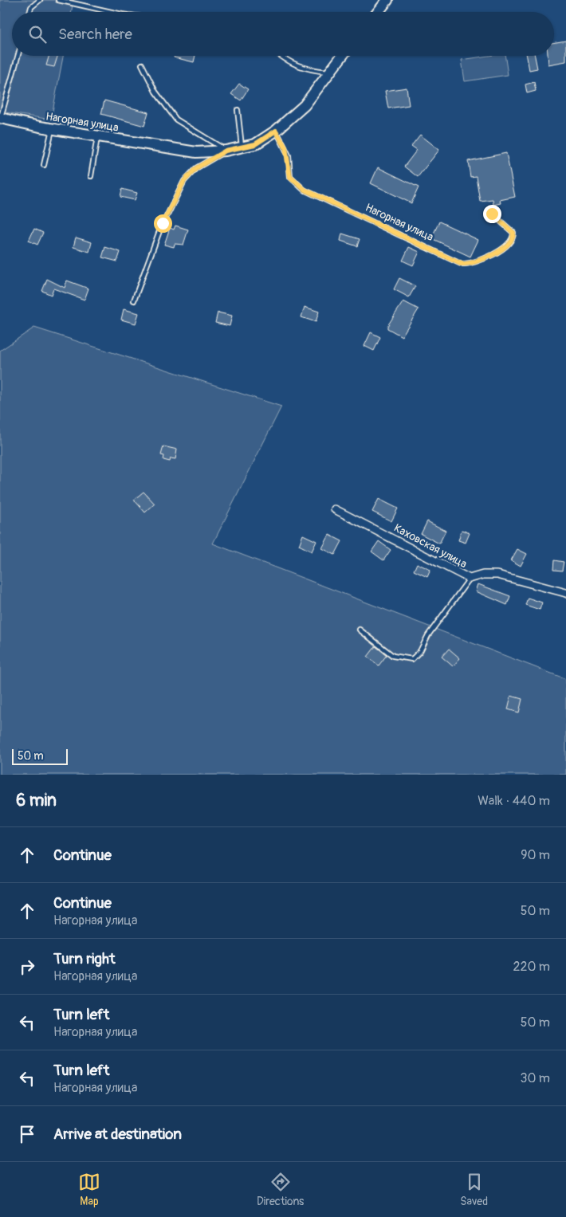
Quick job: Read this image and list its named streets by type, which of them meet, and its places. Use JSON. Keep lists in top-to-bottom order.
{
  "streets": {
    "main road": ["Нагорная улица"],
    "street": ["Каховская улица"]
  },
  "scale_bar": "50 m",
  "page": {
    "search": "Search here",
    "scale": "50 m",
    "heading": ["6 min", "Walk · 440 m"],
    "list": [
      ["Continue", "90 m"],
      ["Continue", "Нагорная улица", "50 m"],
      ["Turn right", "Нагорная улица", "220 m"],
      ["Turn left", "Нагорная улица", "50 m"],
      ["Turn left", "Нагорная улица", "30 m"],
      "Arrive at destination"
    ],
    "nav": ["Map", "Directions", "Saved"]
  }
}
